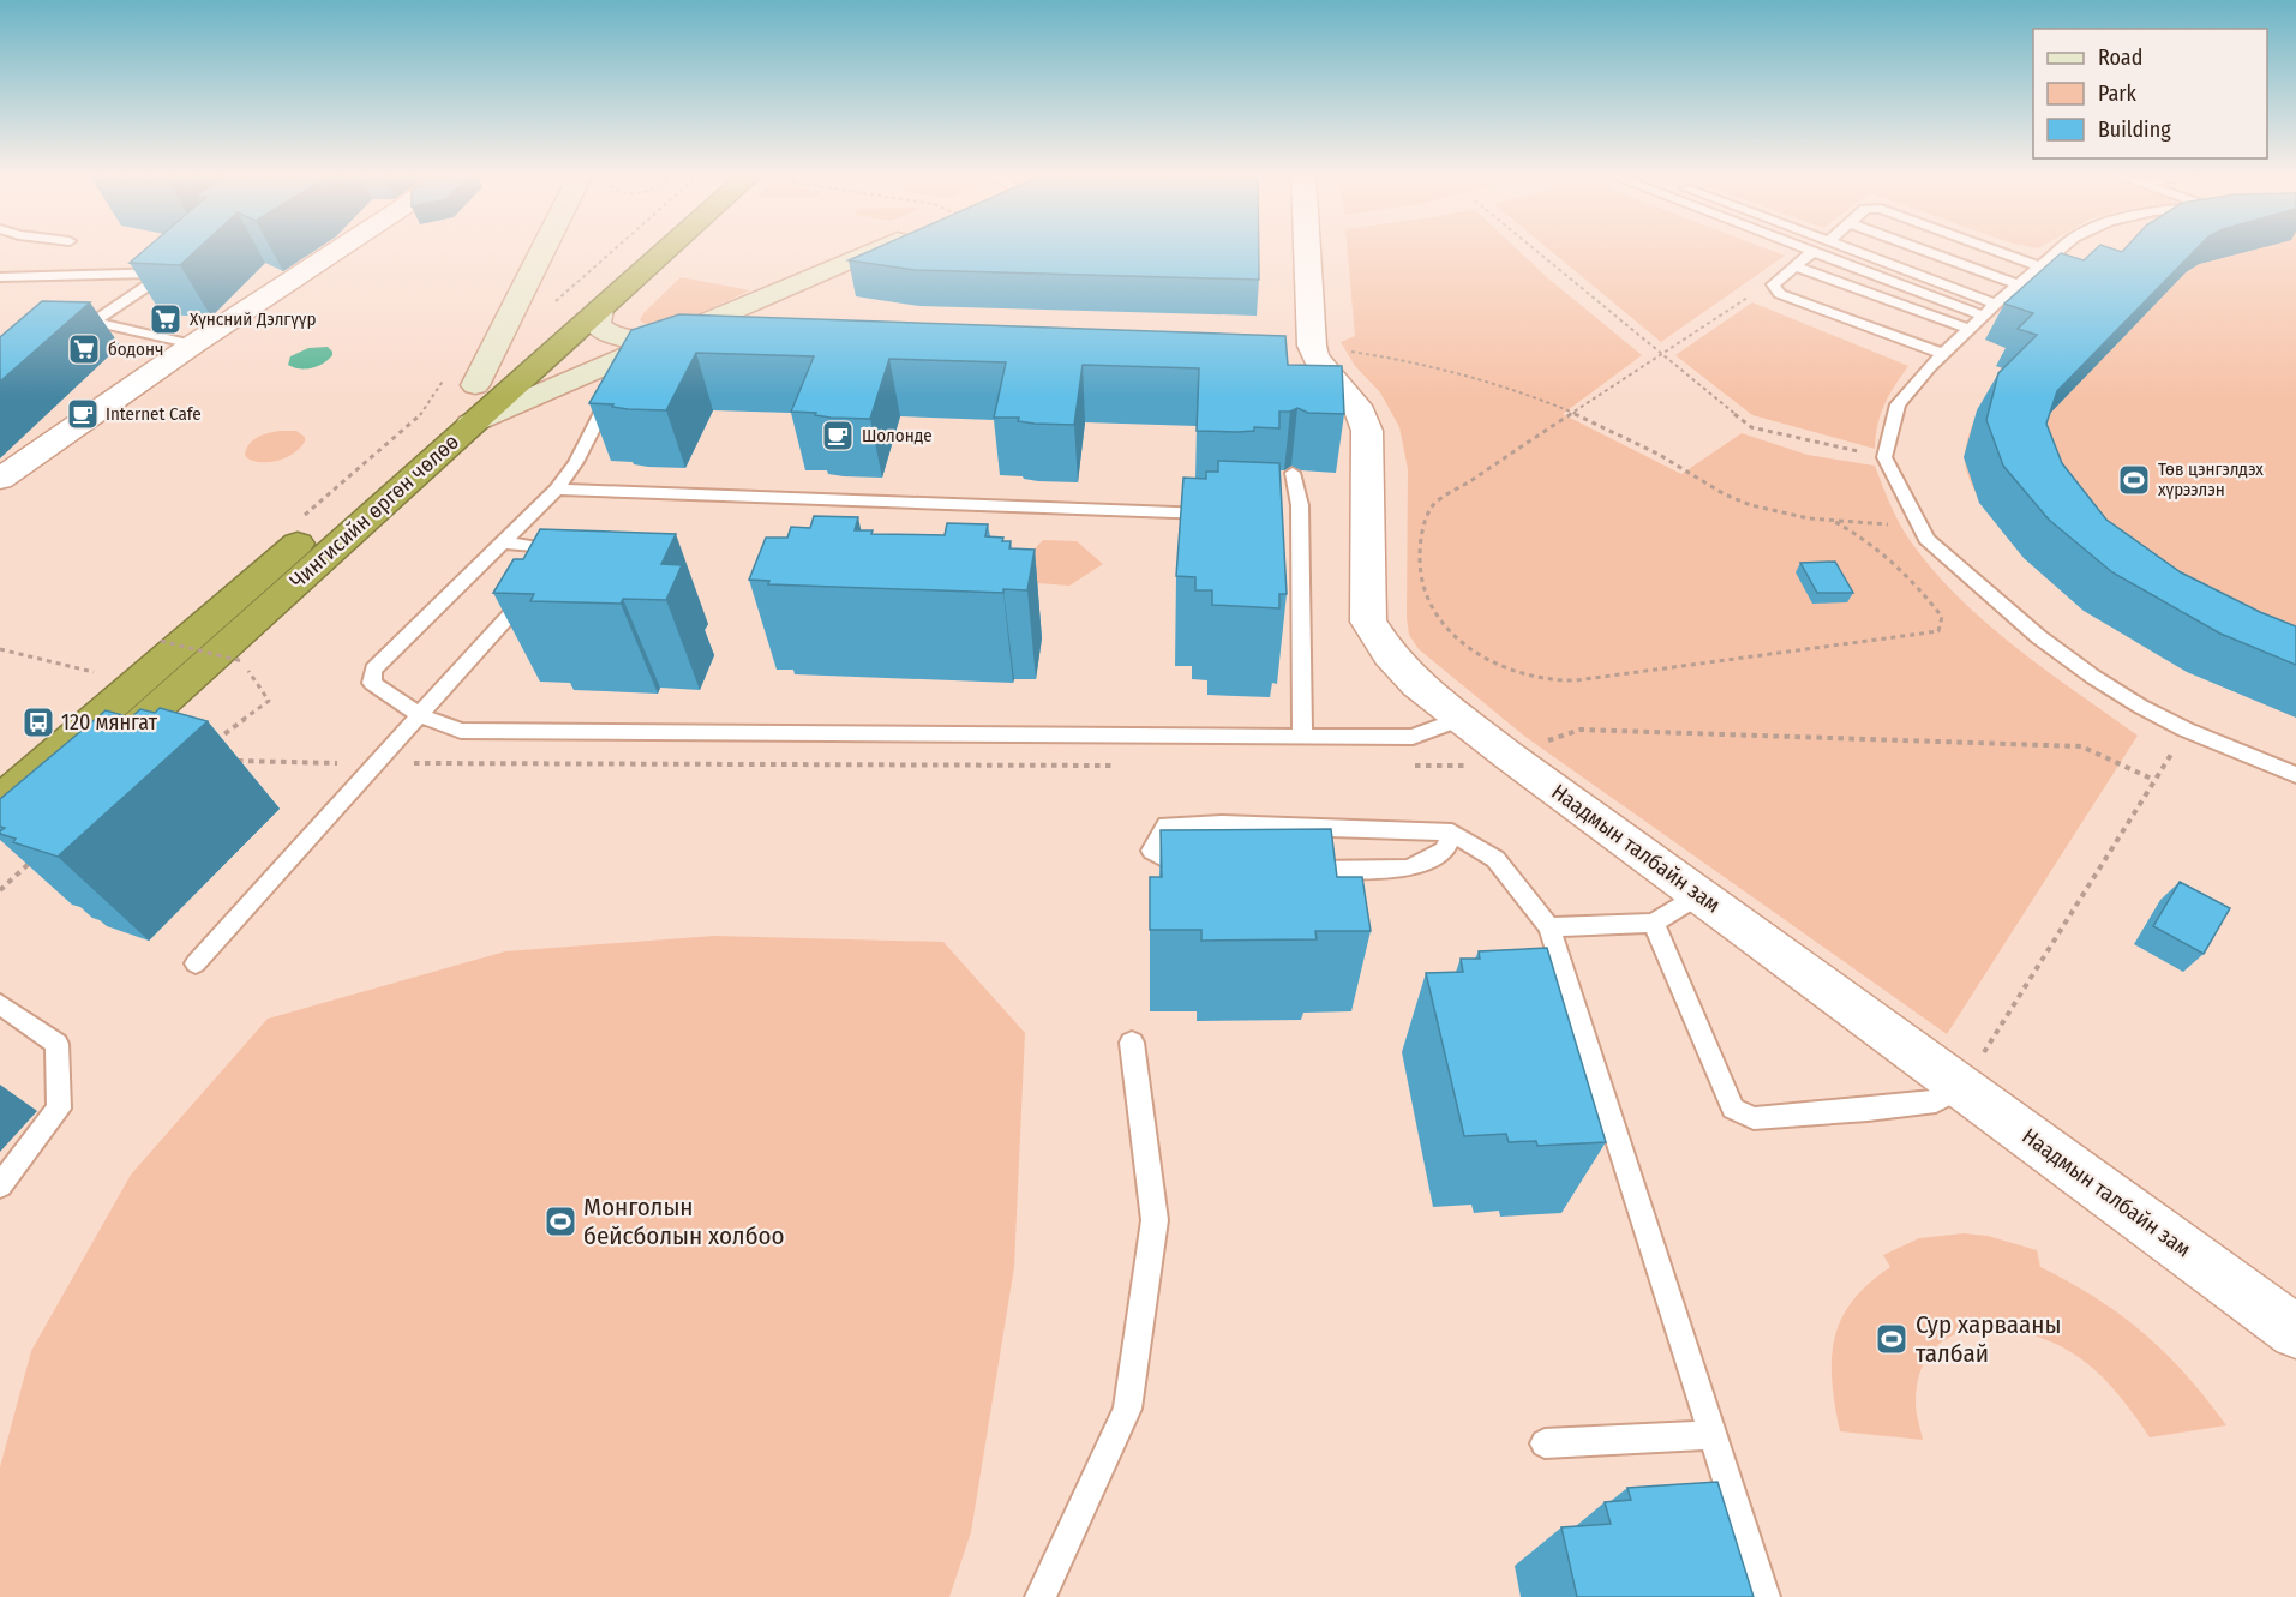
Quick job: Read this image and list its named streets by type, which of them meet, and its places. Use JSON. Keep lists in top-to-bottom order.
{
  "streets": {
    "highway": ["Чингисийн өргөн чөлөө"],
    "street": ["Наадмын талбайн зам"]
  },
  "places": {
    "supermarket": ["Хүнсний Дэлгүүр", "бодонч"],
    "cafe": ["Internet Cafe", "Шолонде"],
    "sports": ["Төв цэнгэлдэх хүрээлэн", "Монголын бейсболын холбоо", "Сур харвааны талбай"],
    "bus stop": ["120 мянгат"]
  },
  "legend": ["Road", "Park", "Building"]
}
